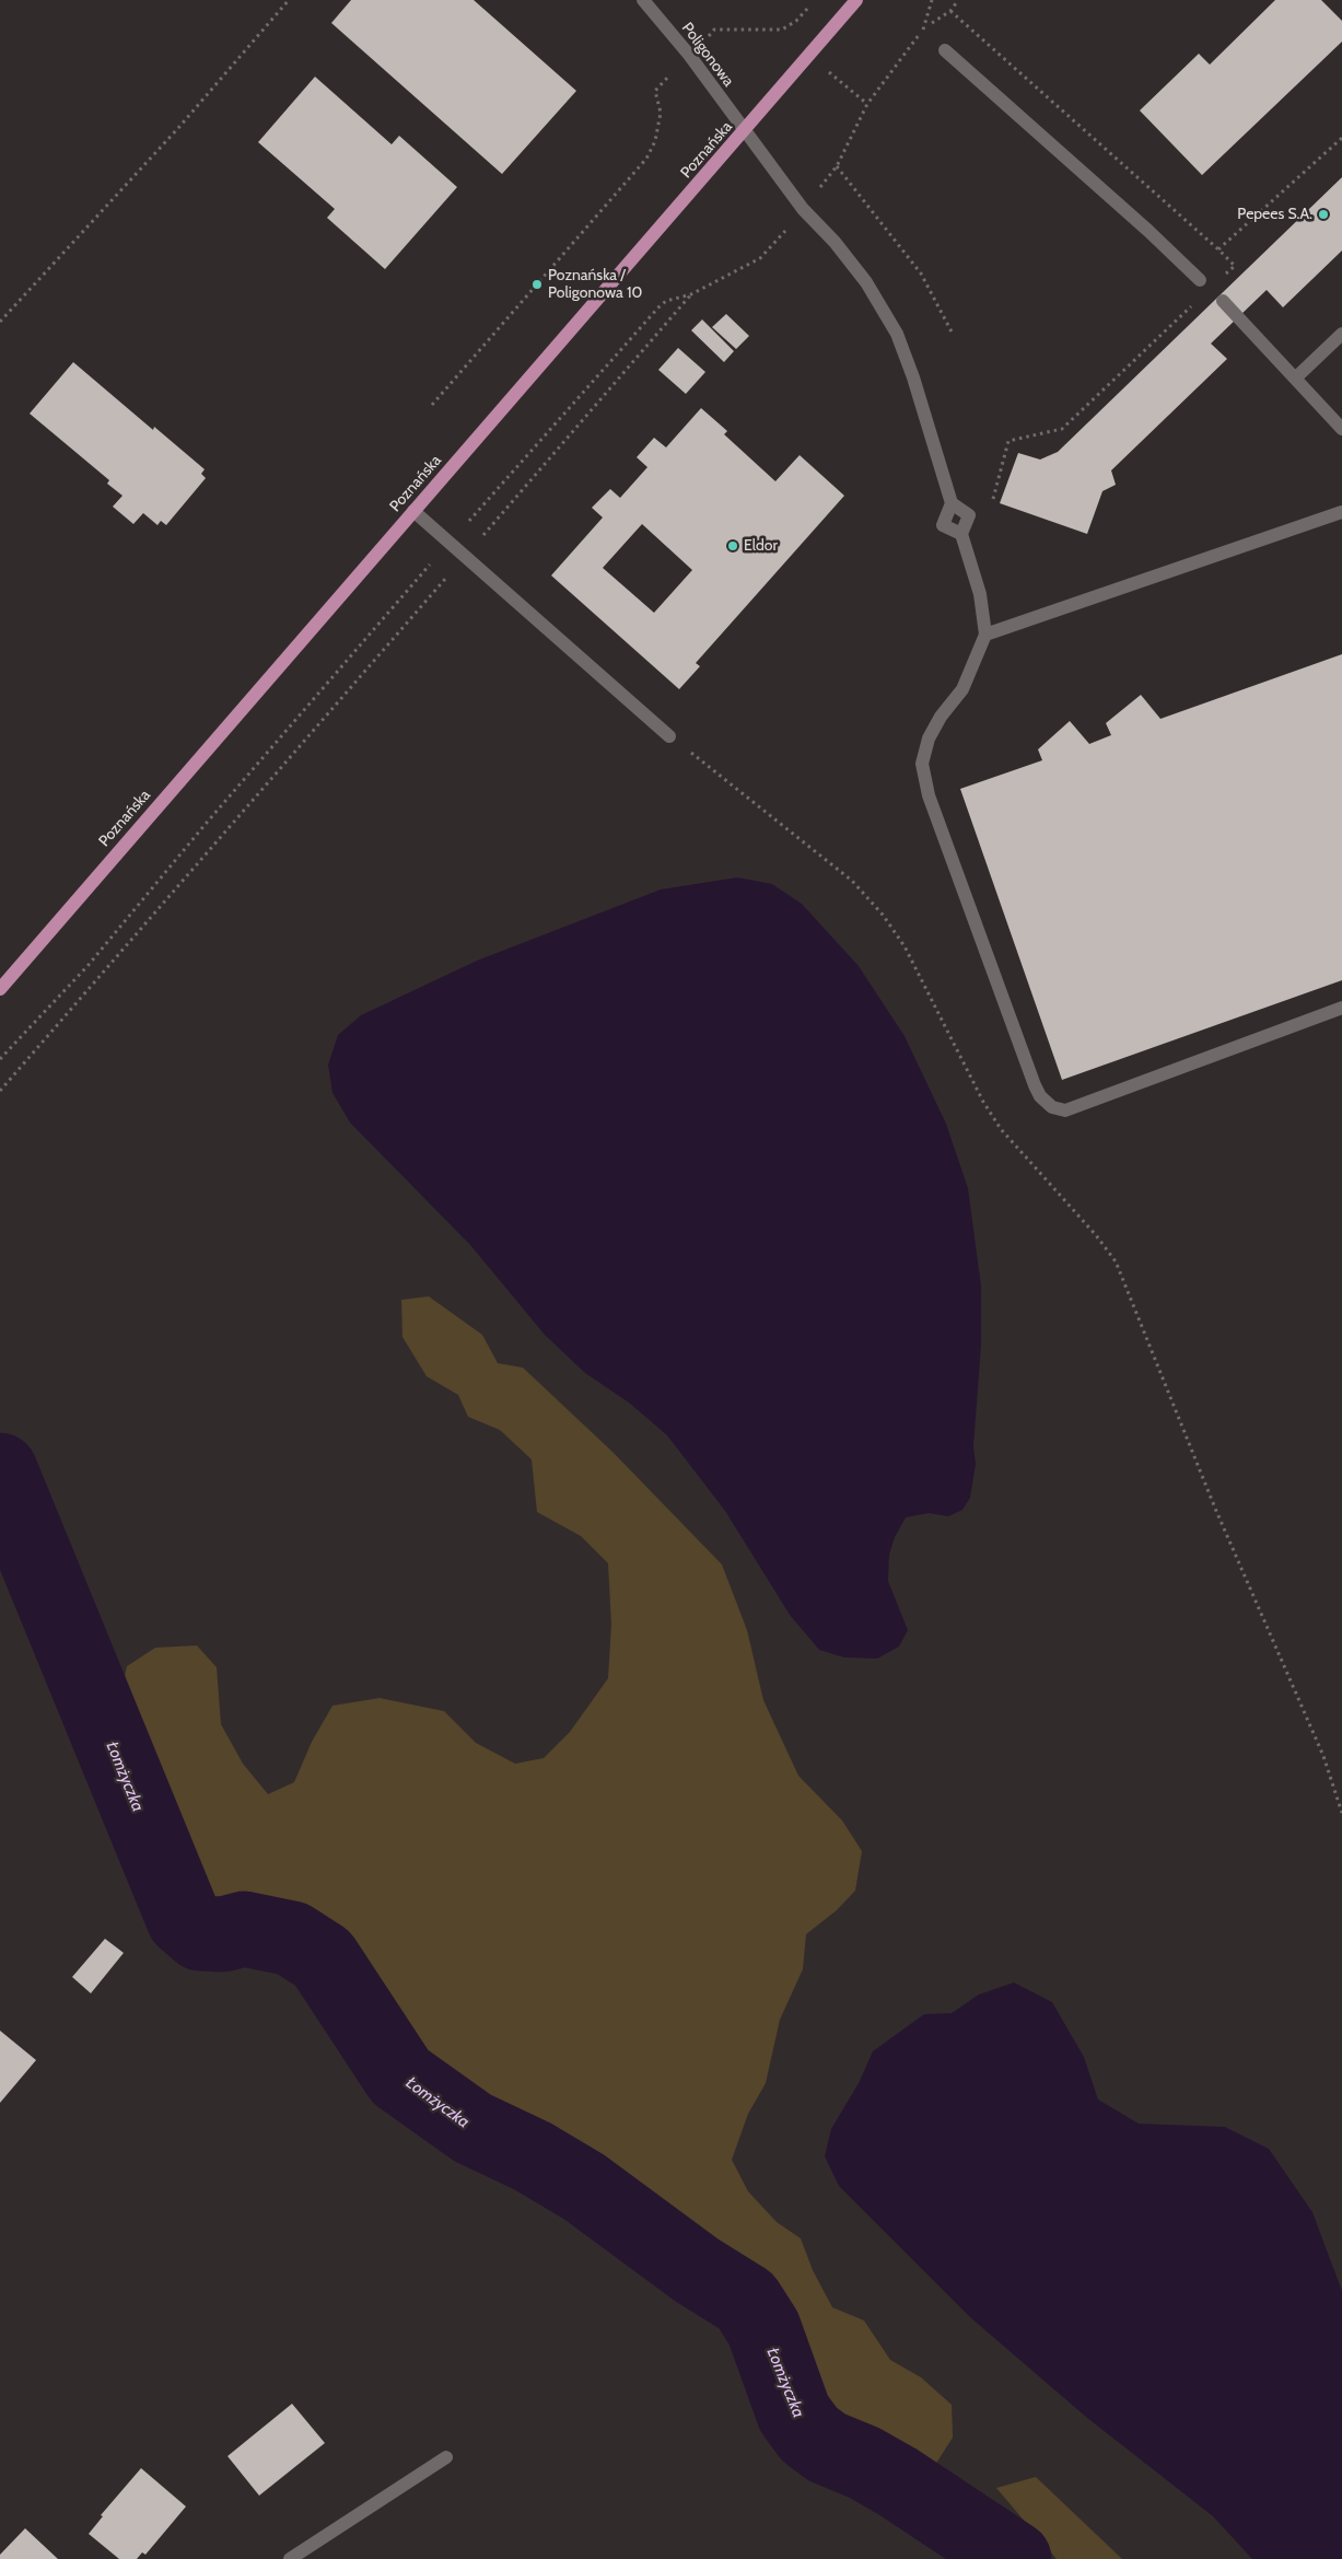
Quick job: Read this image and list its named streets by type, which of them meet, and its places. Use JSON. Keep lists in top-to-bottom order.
{
  "streets": {
    "main road": ["Poznańska"],
    "street": ["Poligonowa"]
  },
  "crossings": [
    ["Poligonowa", "Poznańska"]
  ],
  "water": ["Łomżyczka"],
  "places": ["Pepees S.A.", "Poznańska / Poligonowa 10", "Eldor"]
}
